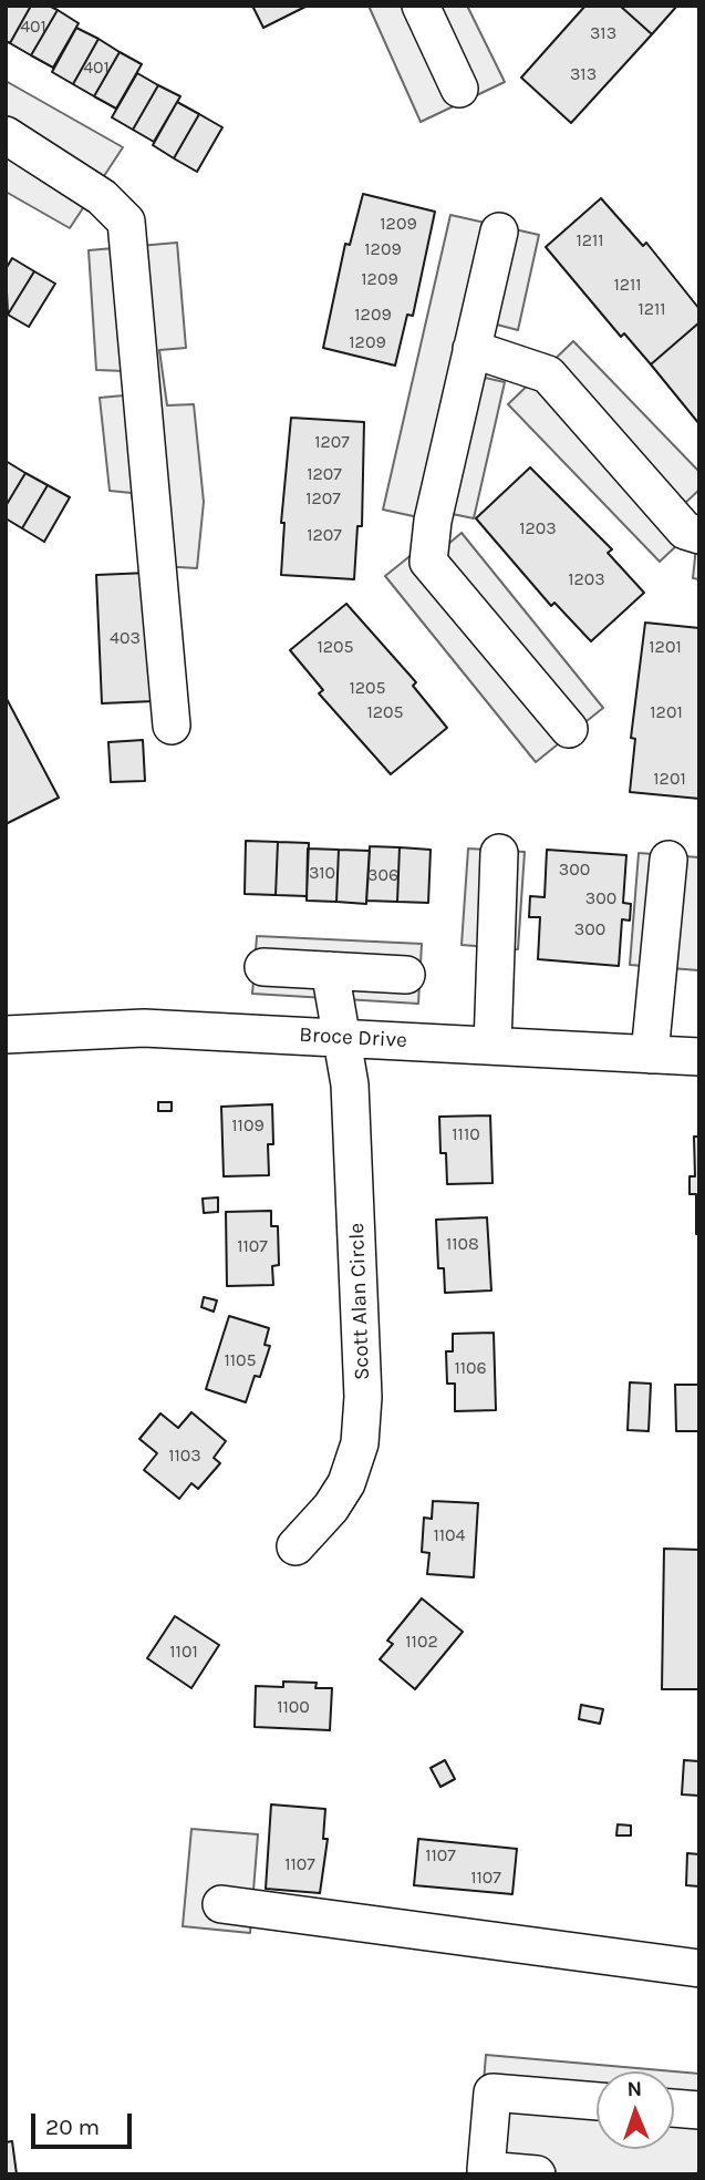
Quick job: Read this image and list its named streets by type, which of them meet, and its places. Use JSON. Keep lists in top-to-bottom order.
{
  "streets": {
    "street": ["Broce Drive", "Scott Alan Circle"]
  },
  "crossings": [
    ["Broce Drive", "Scott Alan Circle"]
  ],
  "house_numbers": [
    "401",
    "313",
    "401",
    "313",
    "1209",
    "1211",
    "1209",
    "1209",
    "1211",
    "1211",
    "1209",
    "1209",
    "1207",
    "1207",
    "1207",
    "1203",
    "1207",
    "1203",
    "403",
    "1205",
    "1201",
    "1205",
    "1205",
    "1201",
    "1201",
    "300",
    "310",
    "306",
    "300",
    "300",
    "1109",
    "1110",
    "1108",
    "1107",
    "1105",
    "1106",
    "1103",
    "1104",
    "1102",
    "1101",
    "1100",
    "1107",
    "1107",
    "1107"
  ],
  "scale_bar": "20 m",
  "north": "top"
}
